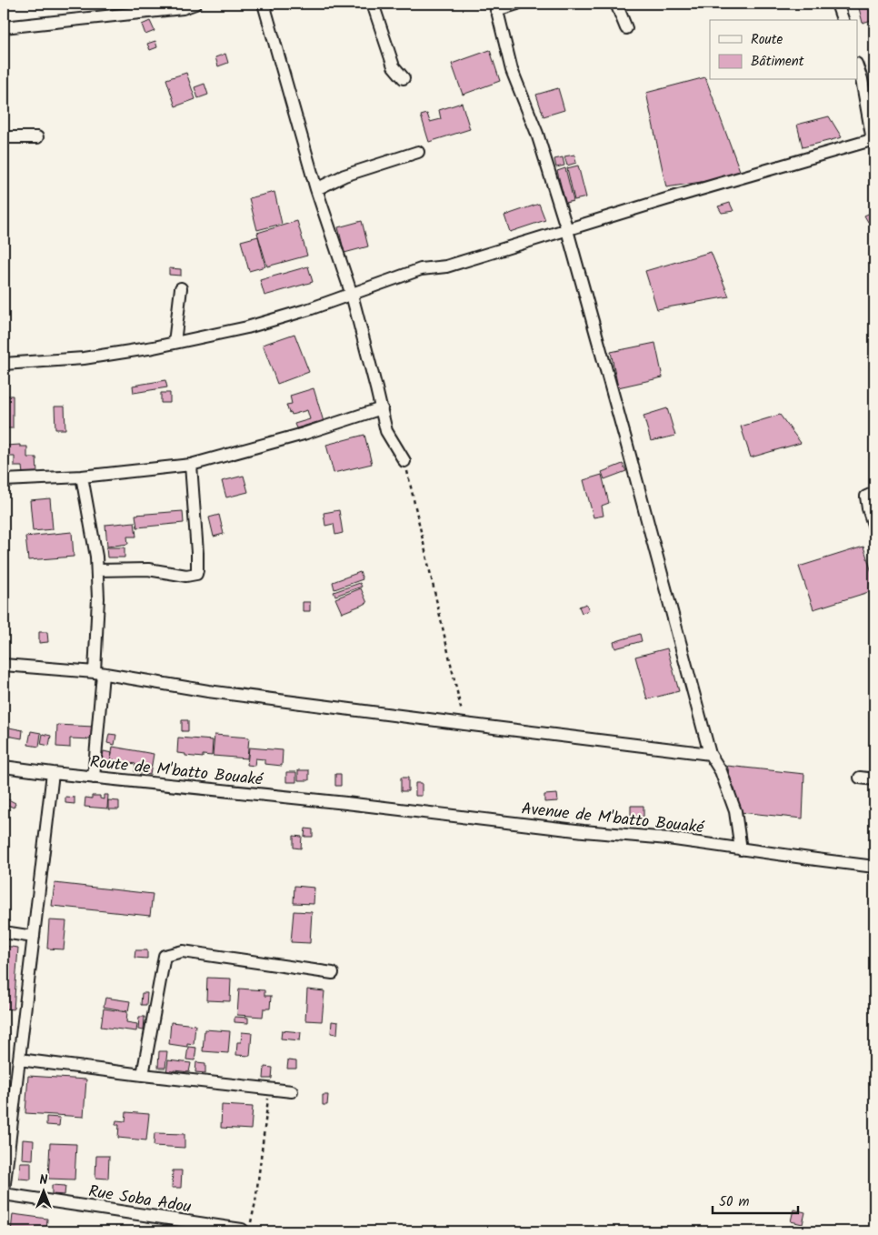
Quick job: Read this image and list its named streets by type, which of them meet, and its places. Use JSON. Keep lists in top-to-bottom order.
{
  "streets": {
    "street": ["Route de M'batto Bouaké", "Avenue de M'batto Bouaké", "Rue Soba Adou"]
  },
  "crossings": [
    ["Route de M'batto Bouaké", "Avenue de M'batto Bouaké"]
  ],
  "legend": ["Route", "Bâtiment"],
  "scale_bar": "50 m",
  "north": "top"
}
